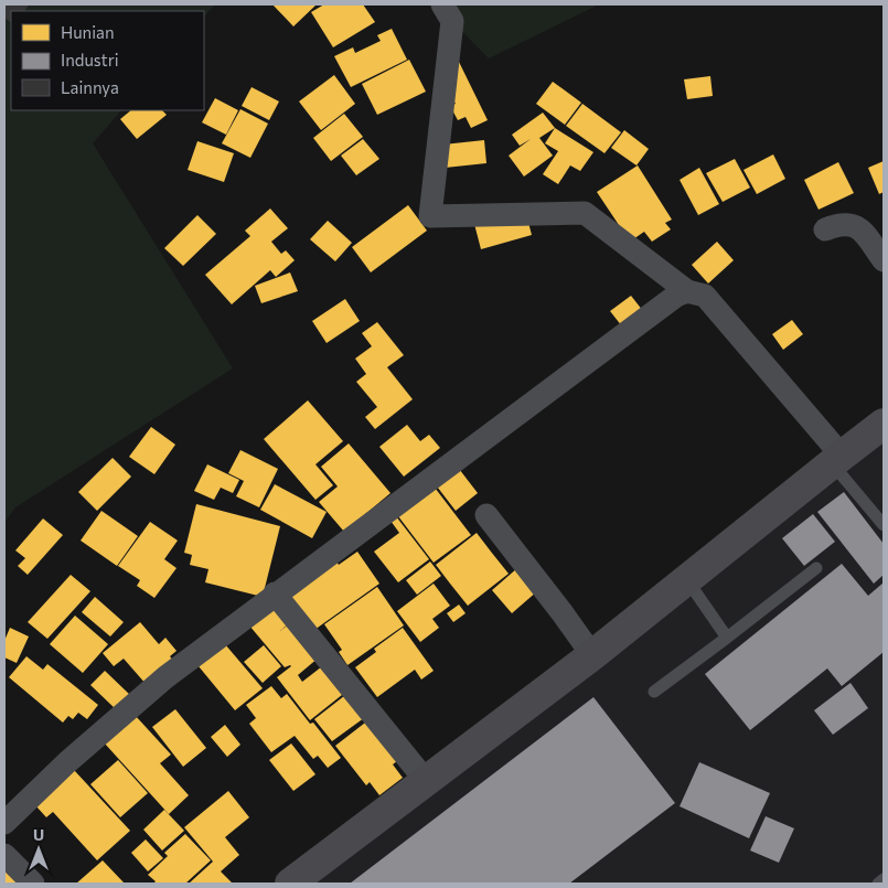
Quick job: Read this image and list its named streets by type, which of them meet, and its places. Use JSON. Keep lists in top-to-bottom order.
{
  "legend": ["Hunian", "Industri", "Lainnya"],
  "north": "top"
}
